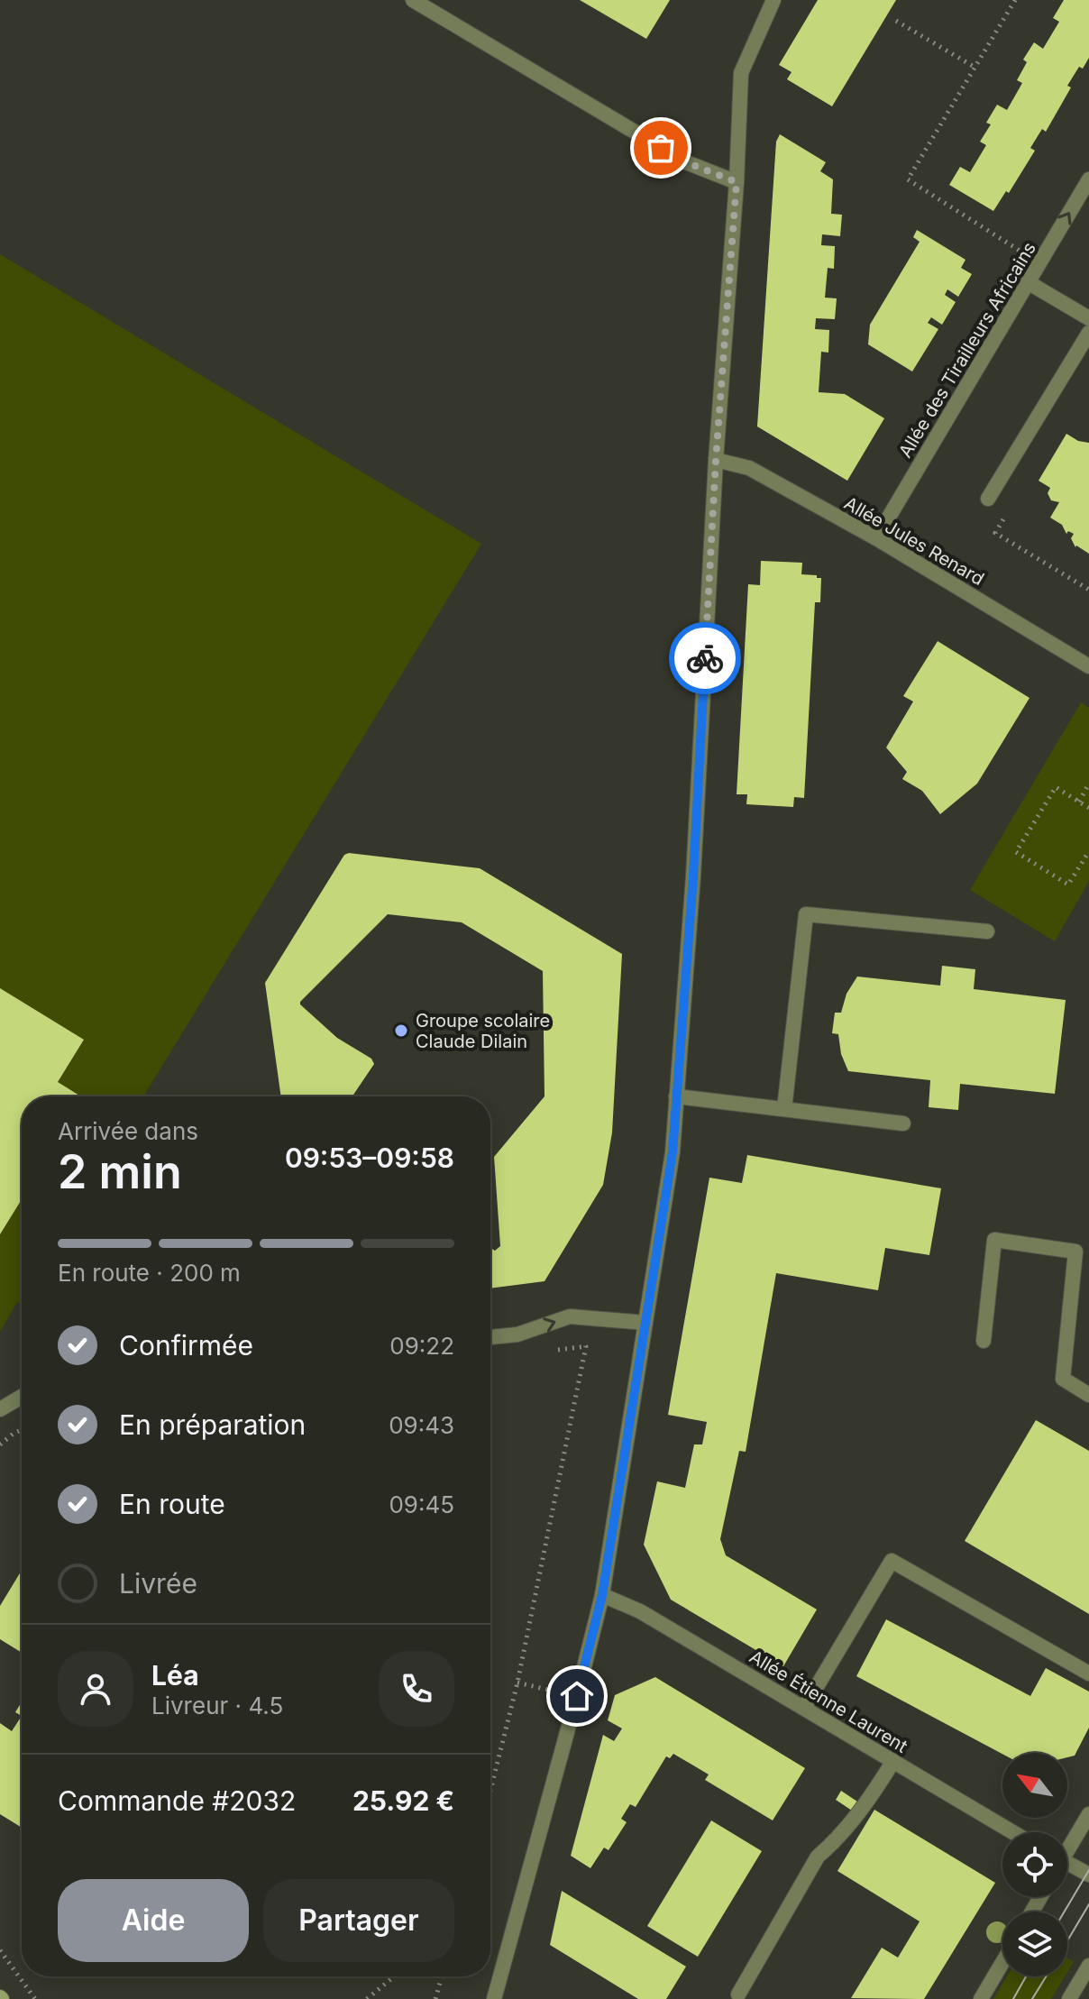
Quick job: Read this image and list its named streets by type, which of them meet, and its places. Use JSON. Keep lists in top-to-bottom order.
{
  "streets": {
    "street": ["Allée des Tirailleurs Africains", "Allée Jules Renard", "Allée Étienne Laurent"]
  },
  "crossings": [
    ["Allée des Tirailleurs Africains", "Allée Jules Renard"]
  ],
  "places": ["Groupe scolaire Claude Dilain"],
  "north": "top left",
  "page": {
    "heading": ["2 min", "Arrivée dans", "09:53–09:58"],
    "panel": [
      "Léa",
      "Livreur · 4.5",
      "Commande #2032",
      "25.92 €"
    ],
    "bar": "En route · 200 m",
    "list": [
      ["Confirmée", "09:22"],
      ["En préparation", "09:43"],
      ["En route", "09:45"],
      "Livrée"
    ],
    "buttons": ["Aide", "Partager"]
  }
}
